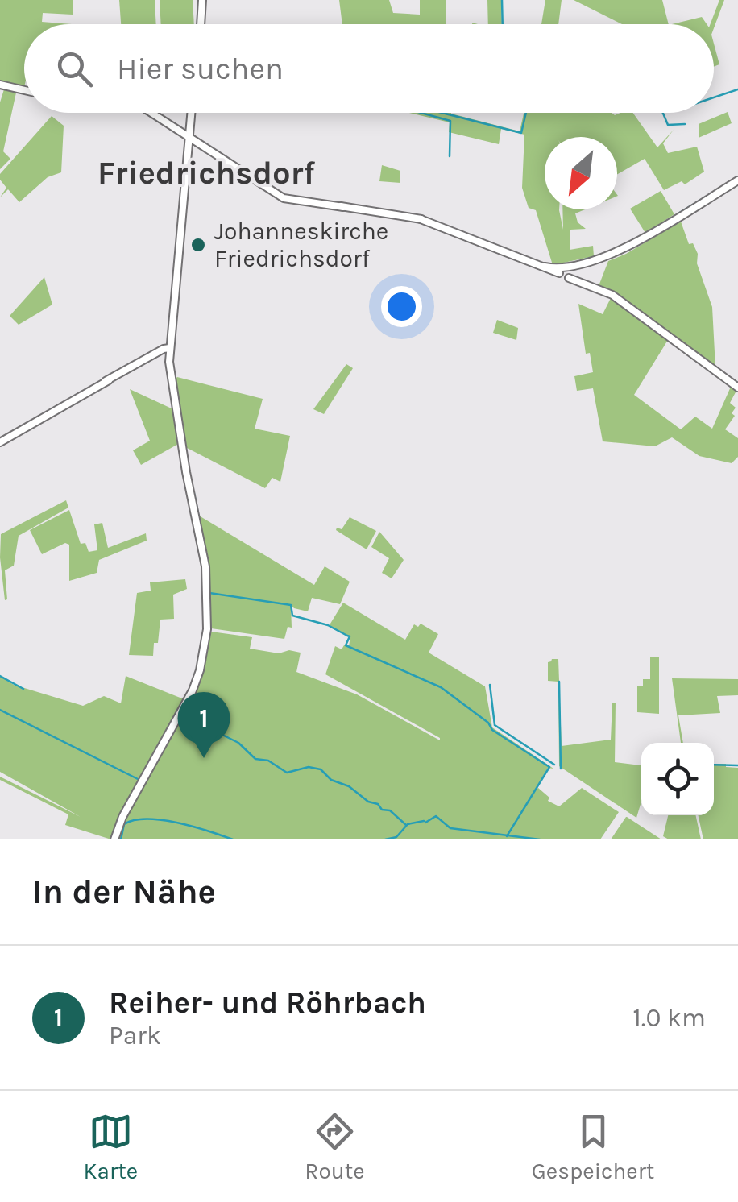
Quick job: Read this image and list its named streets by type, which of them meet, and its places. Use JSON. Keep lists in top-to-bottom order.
{
  "districts": ["Friedrichsdorf"],
  "places": ["Johanneskirche Friedrichsdorf"],
  "north": "bottom left",
  "page": {
    "search": "Hier suchen",
    "pins": "1",
    "heading": "In der Nähe",
    "list": [
      {
        "mark": "1",
        "name": "Reiher- und Röhrbach",
        "note": "Park",
        "value": "1.0 km"
      }
    ],
    "nav": ["Karte", "Route", "Gespeichert"]
  }
}
